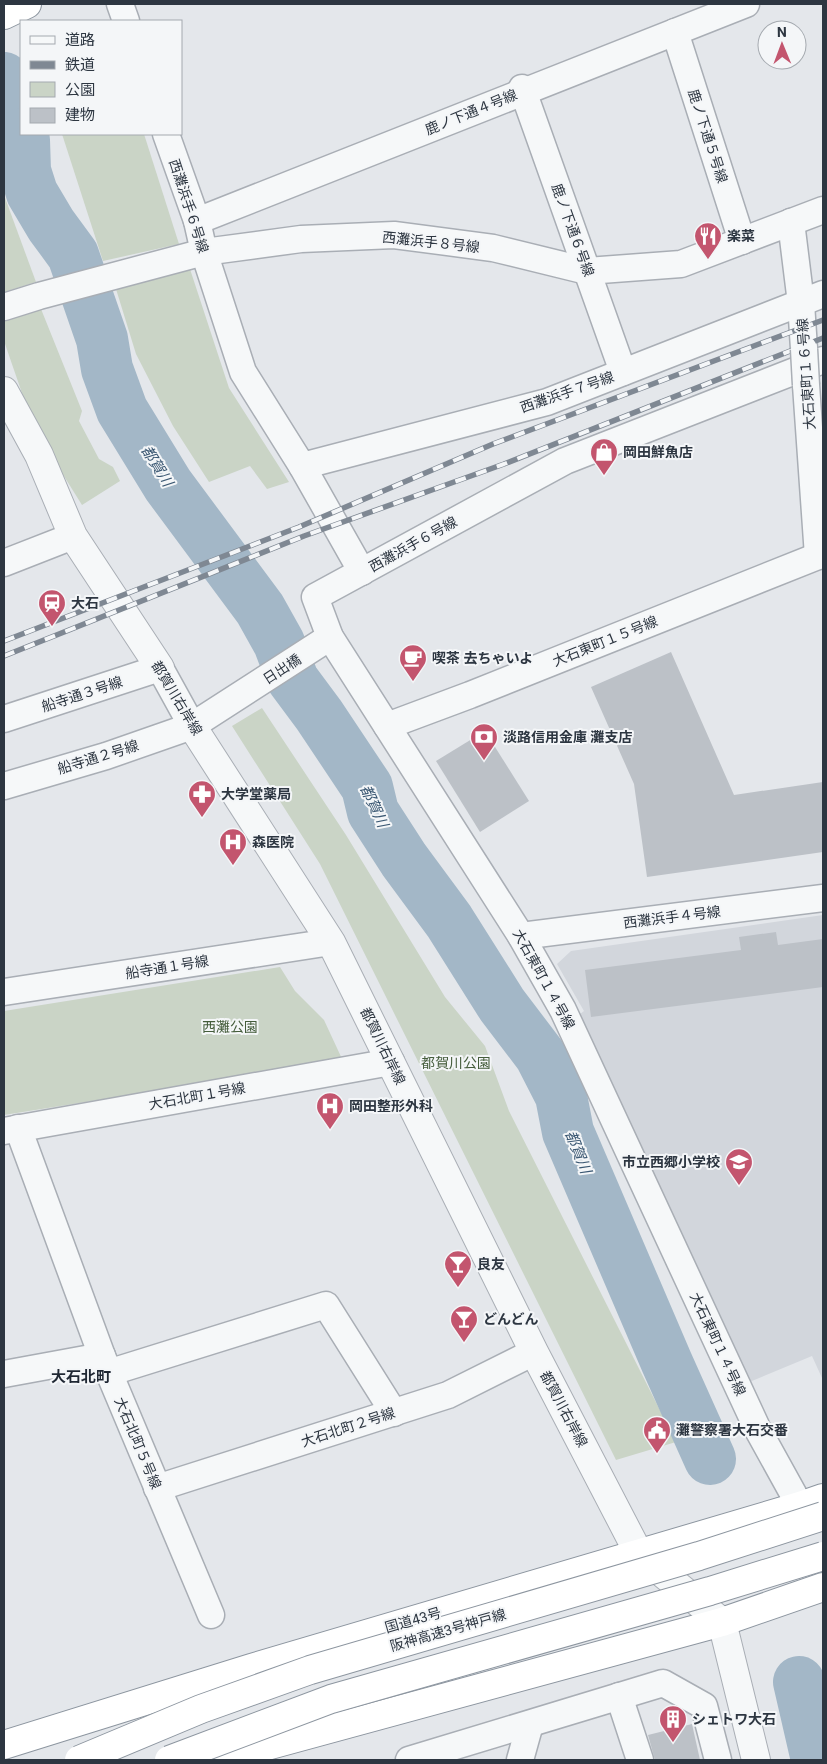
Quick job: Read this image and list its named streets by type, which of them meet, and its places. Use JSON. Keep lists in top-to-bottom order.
{
  "streets": {
    "highway": ["国道43号", "阪神高速3号神戸線"],
    "street": [
      "鹿ノ下通４号線",
      "鹿ノ下通５号線",
      "西灘浜手６号線",
      "鹿ノ下通６号線",
      "西灘浜手８号線",
      "大石東町１６号線",
      "西灘浜手７号線",
      "大石東町１５号線",
      "日出橋",
      "船寺通３号線",
      "都賀川右岸線",
      "船寺通２号線",
      "西灘浜手４号線",
      "船寺通１号線",
      "大石東町１４号線",
      "大石北町１号線",
      "大石北町２号線",
      "大石北町５号線"
    ]
  },
  "crossings": [
    ["鹿ノ下通４号線", "鹿ノ下通５号線"],
    ["鹿ノ下通４号線", "西灘浜手６号線"],
    ["鹿ノ下通４号線", "鹿ノ下通６号線"],
    ["鹿ノ下通５号線", "西灘浜手８号線"],
    ["西灘浜手６号線", "西灘浜手８号線"],
    ["西灘浜手６号線", "大石東町１６号線"],
    ["西灘浜手６号線", "西灘浜手７号線"],
    ["西灘浜手６号線", "大石東町１４号線"],
    ["鹿ノ下通６号線", "西灘浜手８号線"],
    ["鹿ノ下通６号線", "西灘浜手７号線"],
    ["西灘浜手８号線", "大石東町１６号線"],
    ["大石東町１６号線", "西灘浜手７号線"],
    ["大石東町１６号線", "大石東町１５号線"],
    ["大石東町１５号線", "大石東町１４号線"],
    ["日出橋", "都賀川右岸線"],
    ["日出橋", "船寺通２号線"],
    ["日出橋", "大石東町１４号線"],
    ["船寺通３号線", "都賀川右岸線"],
    ["都賀川右岸線", "船寺通２号線"],
    ["都賀川右岸線", "船寺通１号線"],
    ["都賀川右岸線", "大石北町１号線"],
    ["都賀川右岸線", "大石北町２号線"],
    ["都賀川右岸線", "国道43号"],
    ["西灘浜手４号線", "大石東町１４号線"],
    ["大石東町１４号線", "国道43号"],
    ["大石東町１４号線", "阪神高速3号神戸線"],
    ["大石北町１号線", "大石北町５号線"],
    ["大石北町２号線", "大石北町５号線"],
    ["国道43号", "阪神高速3号神戸線"]
  ],
  "districts": ["大石北町"],
  "water": ["都賀川"],
  "parks": ["西灘公園", "都賀川公園"],
  "places": {
    "restaurant": ["楽菜"],
    "shop": ["岡田鮮魚店"],
    "station": ["大石"],
    "cafe": ["喫茶 去ちゃいよ"],
    "bank": ["淡路信用金庫 灘支店"],
    "pharmacy": ["大学堂薬局"],
    "hospital": ["森医院", "岡田整形外科"],
    "school or university": ["市立西郷小学校"],
    "bar": ["良友", "どんどん"],
    "public building": ["灘警察署大石交番"],
    "building": ["シェトワ大石"]
  },
  "legend": [
    "道路",
    "鉄道",
    "公園",
    "建物"
  ],
  "north": "top"
}
